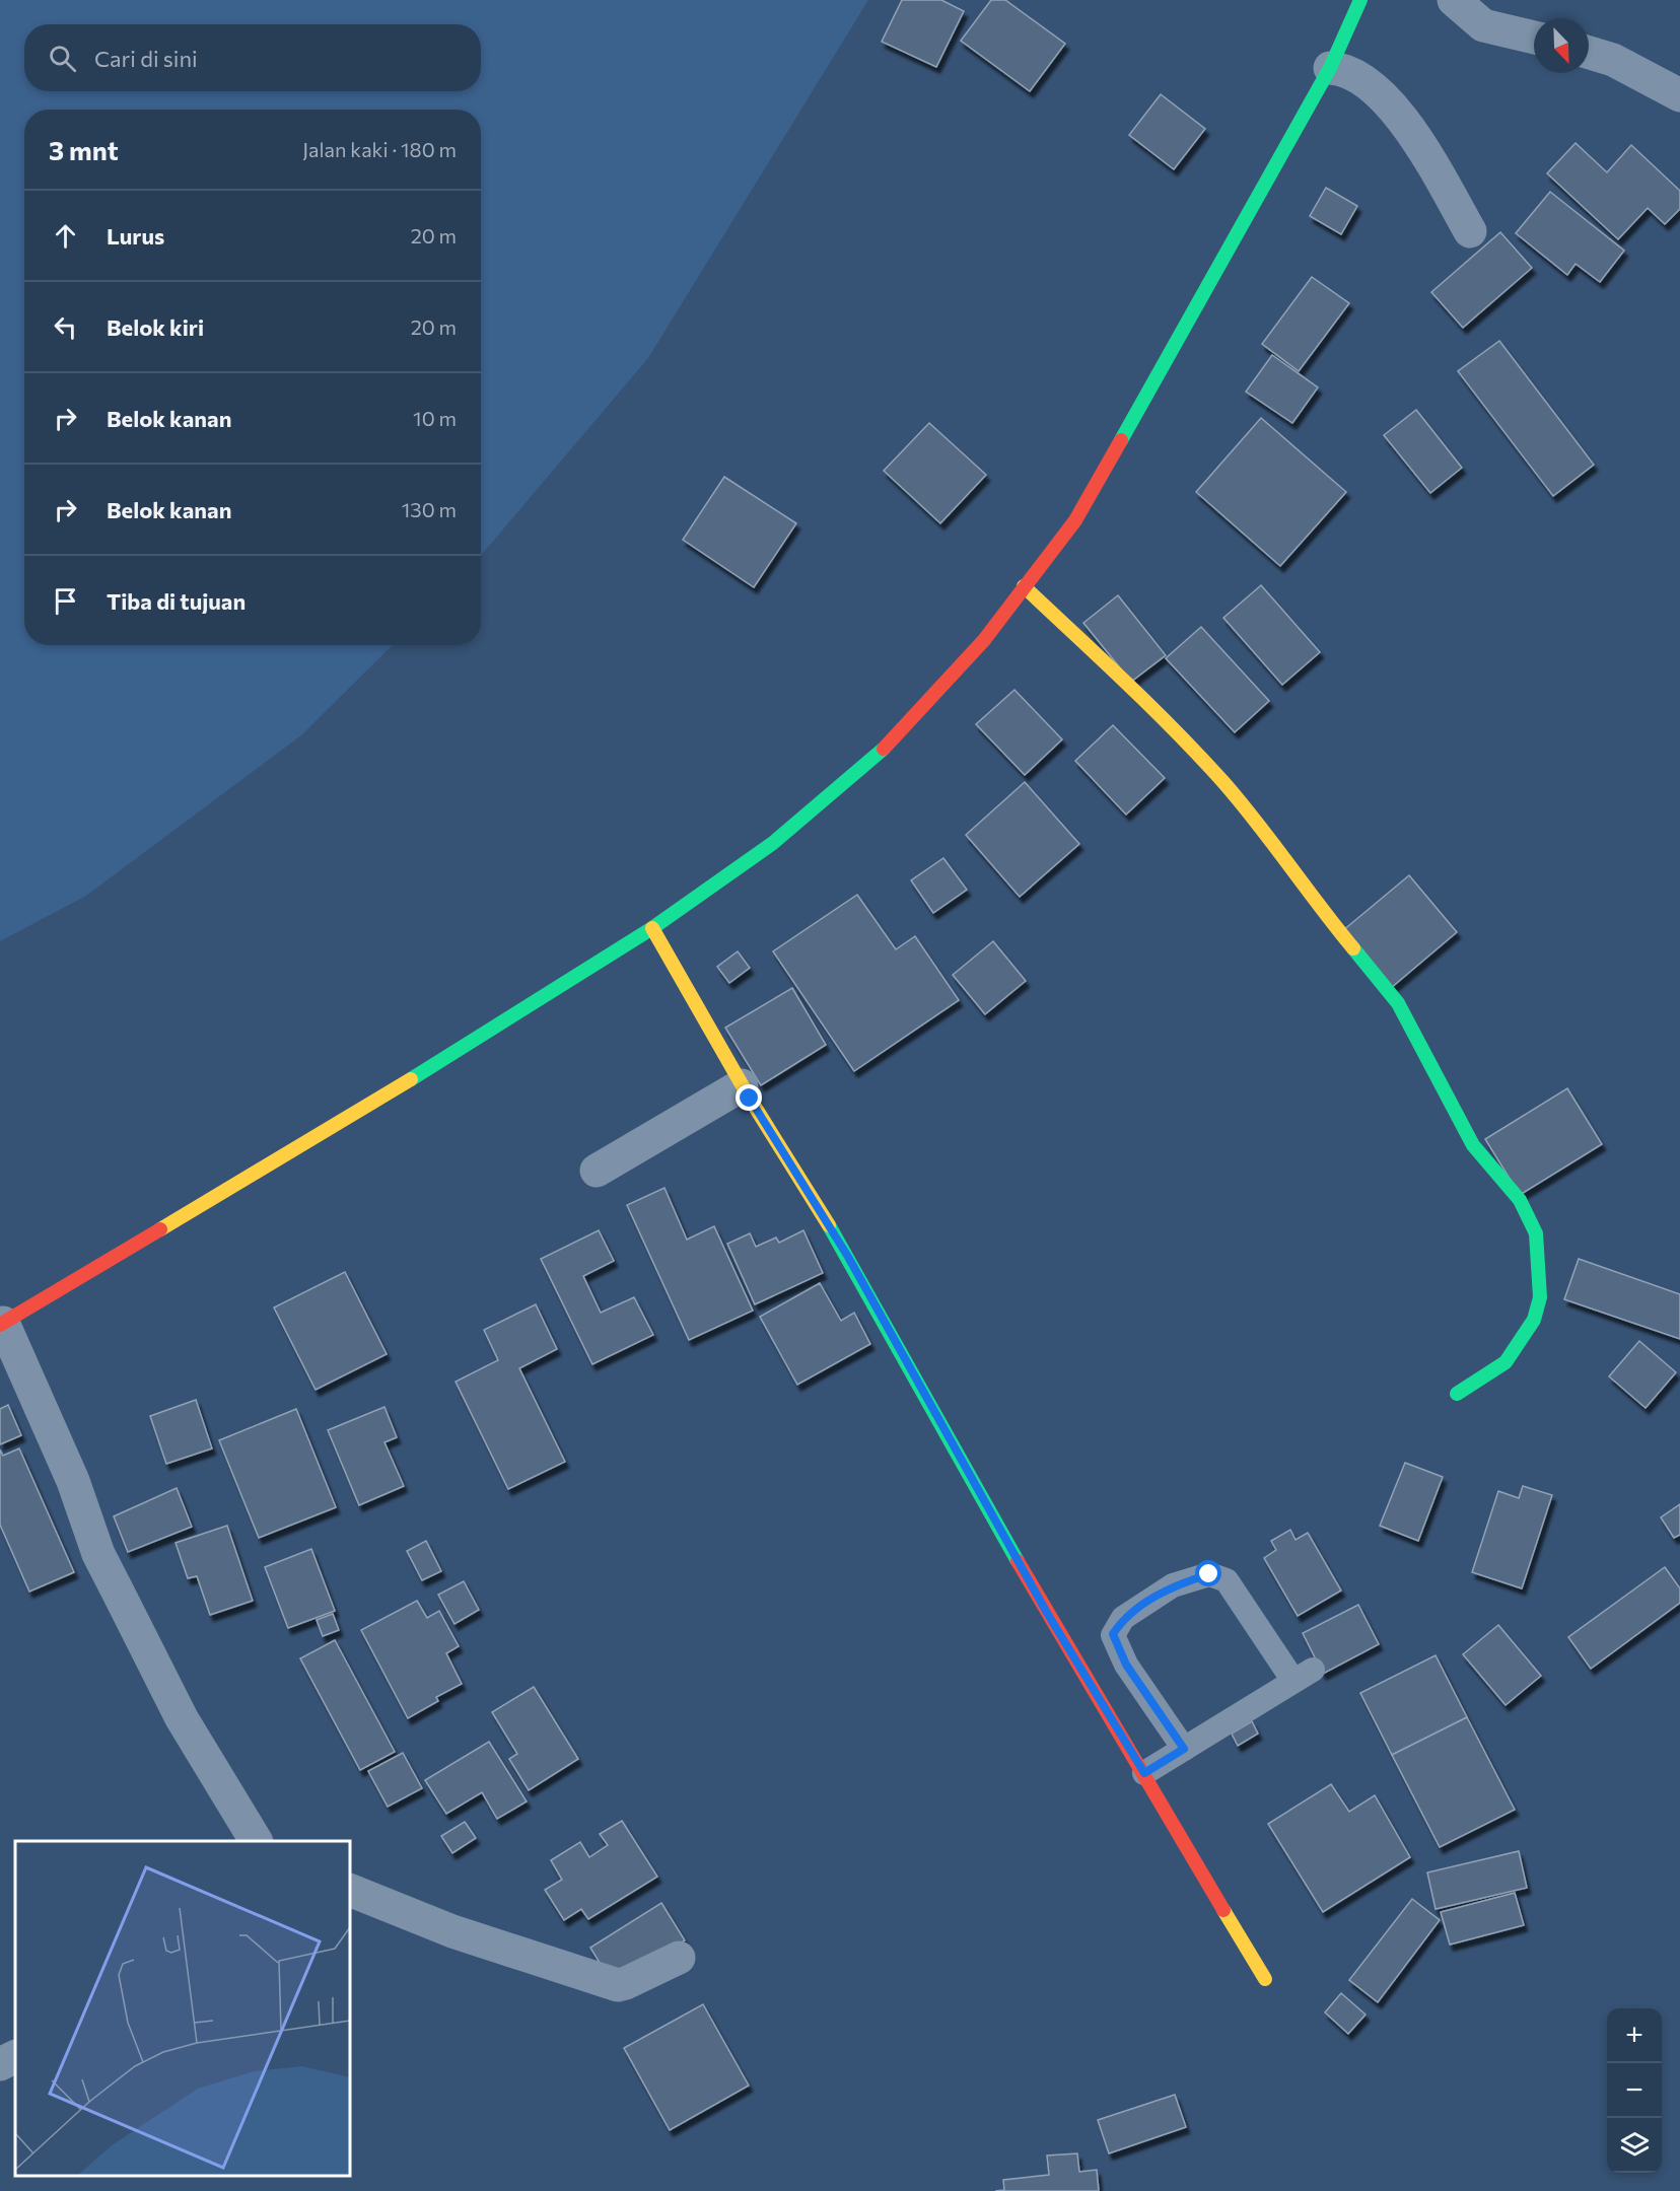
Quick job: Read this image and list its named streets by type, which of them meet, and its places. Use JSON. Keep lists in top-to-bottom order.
{
  "north": "bottom right",
  "page": {
    "search": "Cari di sini",
    "heading": ["3 mnt", "Jalan kaki · 180 m"],
    "list": [
      ["Lurus", "20 m"],
      ["Belok kiri", "20 m"],
      ["Belok kanan", "10 m"],
      ["Belok kanan", "130 m"],
      "Tiba di tujuan"
    ],
    "map_buttons": ["+", "−"]
  }
}
